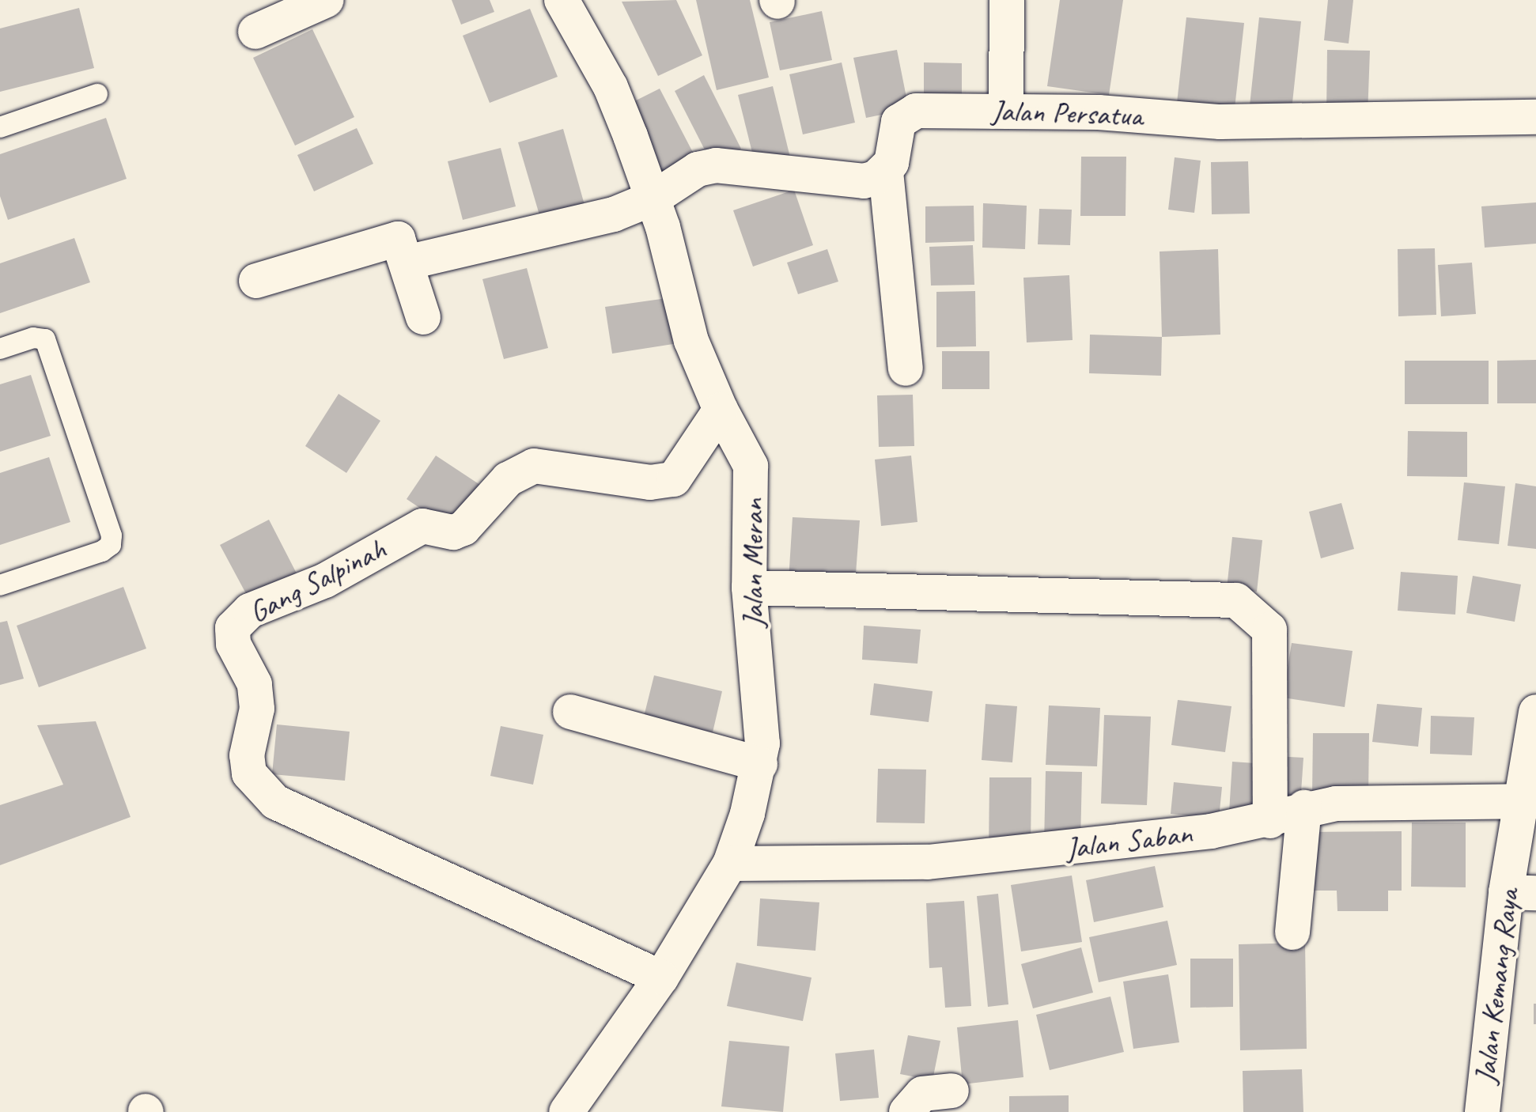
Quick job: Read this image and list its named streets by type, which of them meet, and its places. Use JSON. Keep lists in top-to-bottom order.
{
  "streets": {
    "street": [
      "Jalan Persatua",
      "Jalan Meran",
      "Gang Salpinah",
      "Jalan Saban",
      "Jalan Kemang Raya"
    ]
  },
  "crossings": [
    ["Jalan Meran", "Gang Salpinah"],
    ["Jalan Meran", "Jalan Saban"],
    ["Jalan Saban", "Jalan Kemang Raya"]
  ]
}
